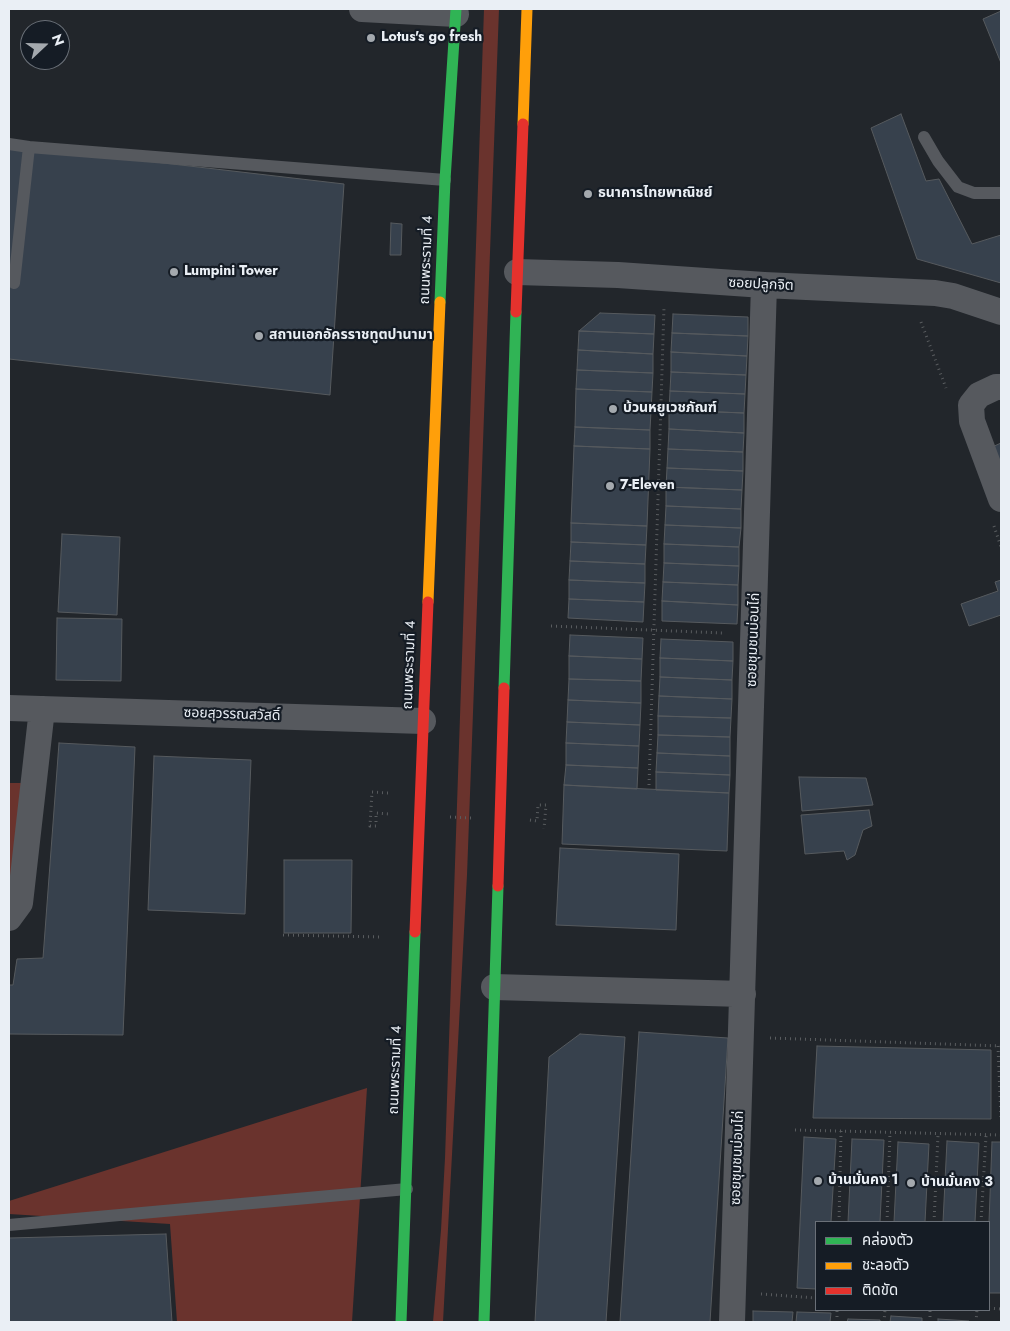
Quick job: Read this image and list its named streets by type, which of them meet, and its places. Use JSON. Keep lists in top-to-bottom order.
{
  "streets": {
    "main road": ["ถนนพระรามที่ 4"],
    "street": ["ซอยปลูกจิต", "ซอยชุมชนบ่อนไก่", "ซอยสุวรรณสวัสดิ์"]
  },
  "crossings": [
    ["ถนนพระรามที่ 4", "ซอยสุวรรณสวัสดิ์"],
    ["ซอยปลูกจิต", "ซอยชุมชนบ่อนไก่"]
  ],
  "places": [
    "Lotus's go fresh",
    "ธนาคารไทยพาณิชย์",
    "Lumpini Tower",
    "สถานเอกอัครราชทูตปานามา",
    "บ้วนหยูเวชภัณฑ์",
    "7-Eleven",
    "บ้านมั่นคง 1",
    "บ้านมั่นคง 3"
  ],
  "legend": ["คล่องตัว", "ชะลอตัว", "ติดขัด"],
  "north": "right"
}
